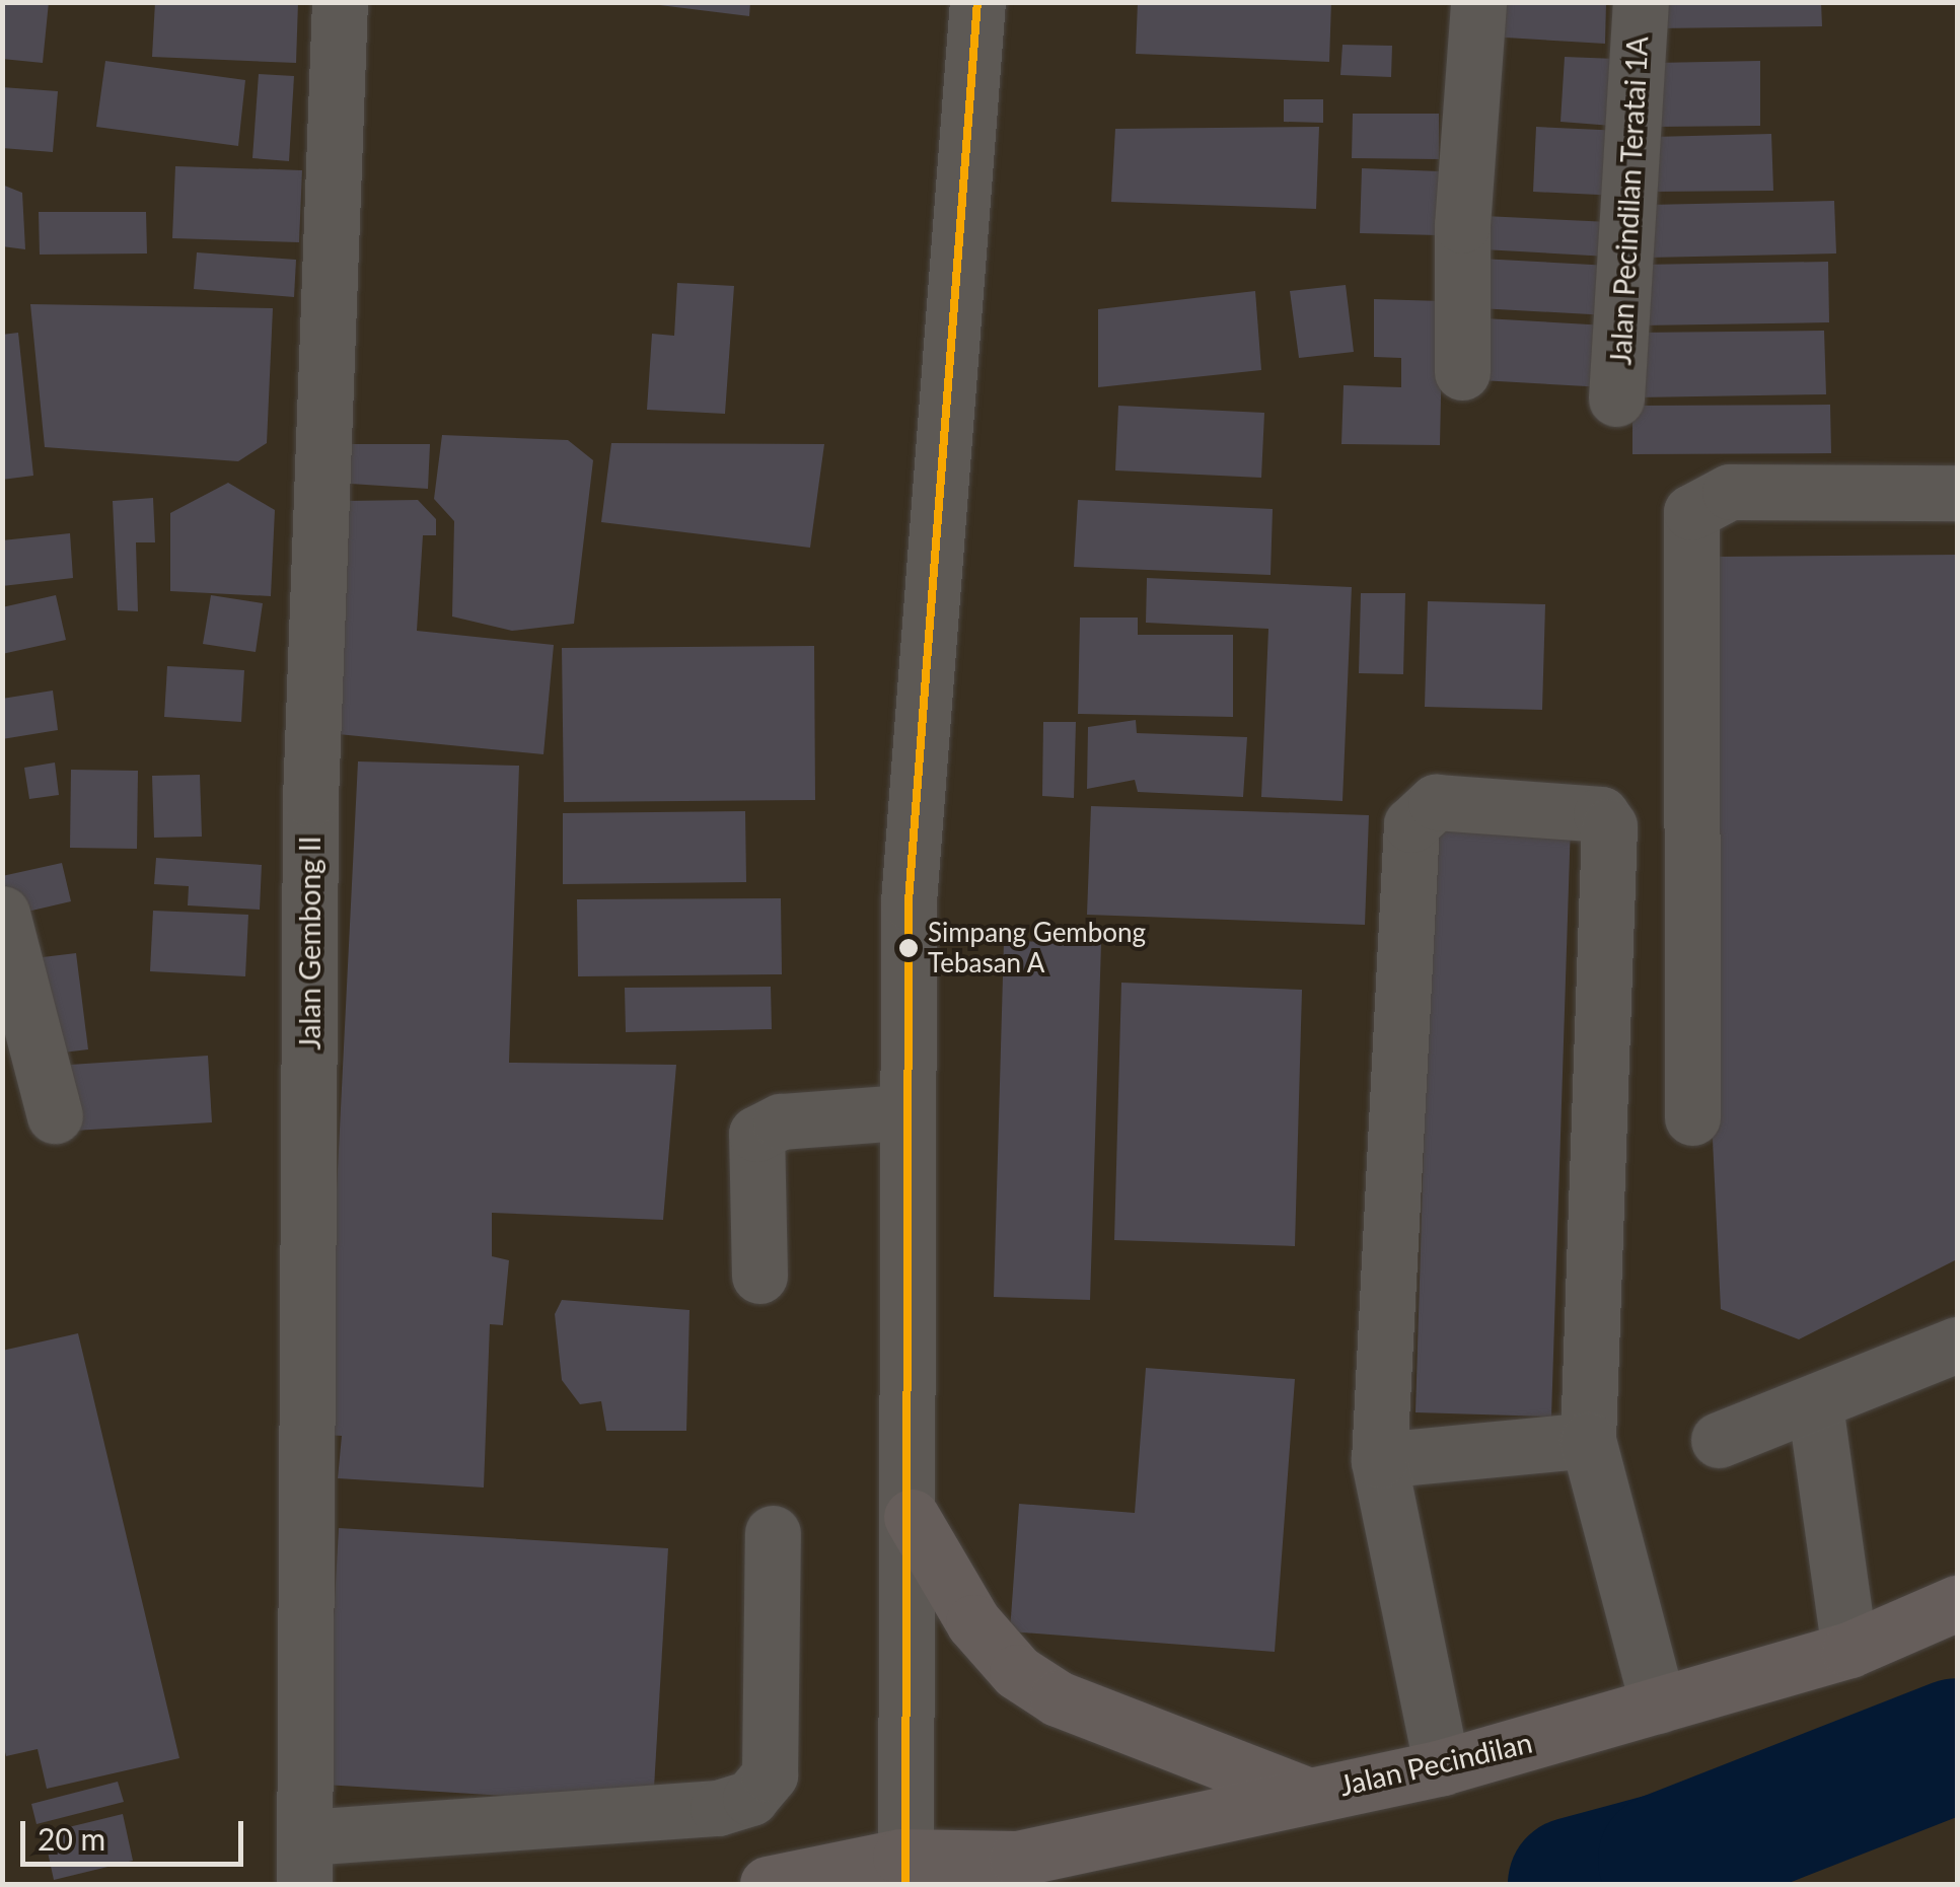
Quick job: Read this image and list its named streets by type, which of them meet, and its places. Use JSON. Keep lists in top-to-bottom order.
{
  "streets": {
    "main road": ["Jalan Pecindilan"],
    "street": ["Jalan Pecindilan Teratai 1A", "Jalan Gembong II"]
  },
  "places": ["Simpang Gembong Tebasan A"],
  "scale_bar": "20 m"
}
